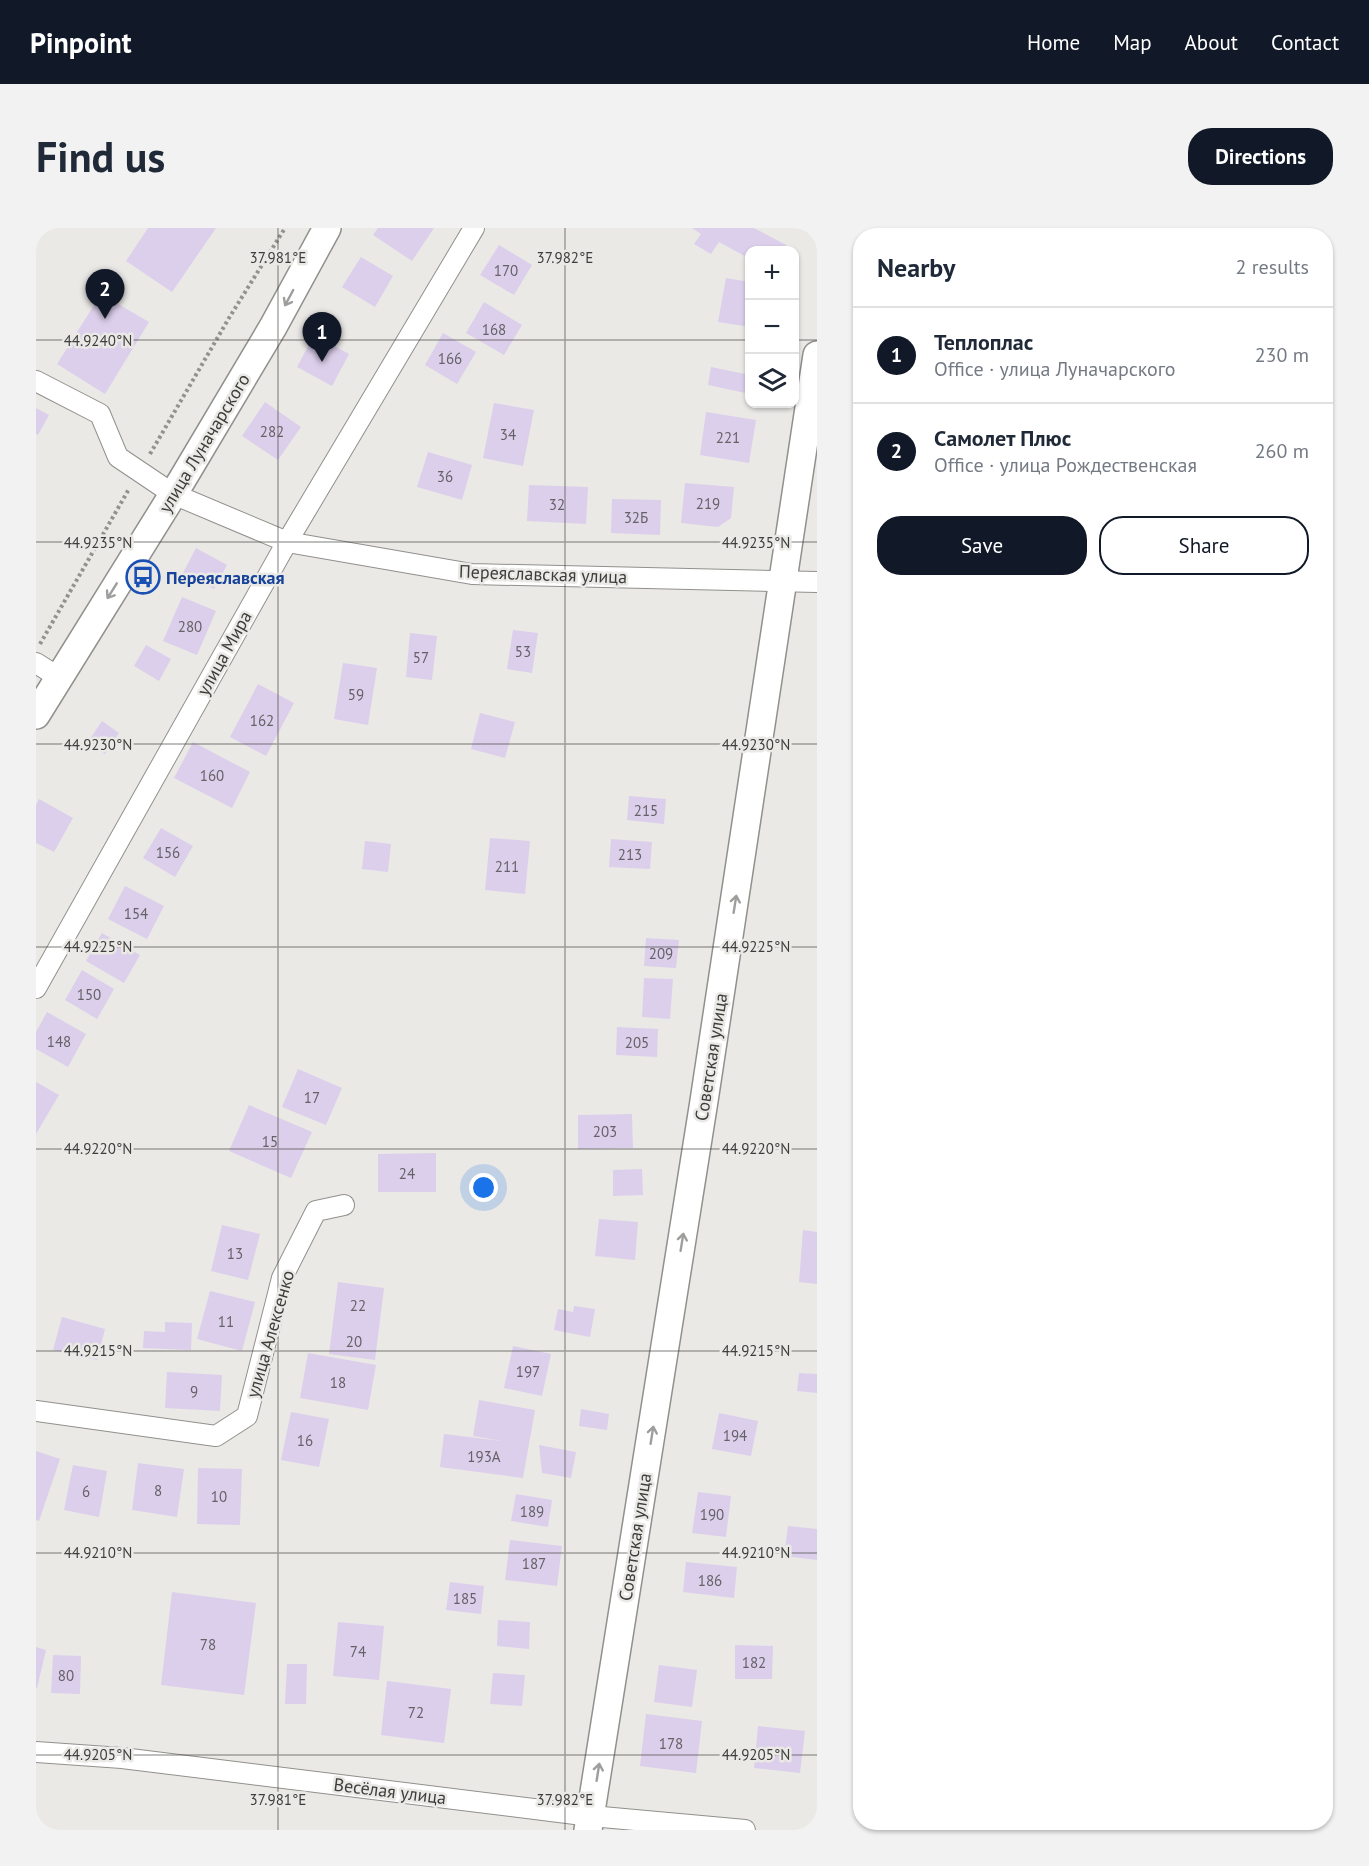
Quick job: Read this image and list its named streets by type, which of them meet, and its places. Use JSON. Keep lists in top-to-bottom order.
{
  "streets": {
    "main road": ["улица Луначарского", "Советская улица"],
    "street": [
      "Переяславская улица",
      "улица Мира",
      "улица Алексенко",
      "Весёлая улица"
    ]
  },
  "crossings": [
    ["улица Луначарского", "Переяславская улица"],
    ["Переяславская улица", "улица Мира"],
    ["Переяславская улица", "Советская улица"],
    ["Советская улица", "Весёлая улица"]
  ],
  "one_way": ["улица Луначарского", "Советская улица"],
  "places": {
    "bus stop": ["Переяславская"]
  },
  "house_numbers": [
    "170",
    "168",
    "166",
    "282",
    "34",
    "221",
    "36",
    "219",
    "32",
    "32Б",
    "280",
    "53",
    "57",
    "59",
    "162",
    "160",
    "215",
    "156",
    "213",
    "211",
    "154",
    "209",
    "150",
    "148",
    "205",
    "17",
    "203",
    "15",
    "24",
    "13",
    "22",
    "11",
    "20",
    "197",
    "18",
    "9",
    "194",
    "16",
    "193А",
    "8",
    "6",
    "10",
    "189",
    "190",
    "187",
    "186",
    "185",
    "78",
    "74",
    "182",
    "80",
    "72",
    "178"
  ],
  "page": {
    "header": "Pinpoint",
    "nav": [
      "Home",
      "Map",
      "About",
      "Contact"
    ],
    "buttons": [
      "Directions",
      ["Save", "Share"]
    ],
    "title": "Find us",
    "heading": ["Nearby", "2 results"],
    "map_buttons": ["+", "−"],
    "pins": ["2", "1"],
    "list": [
      {
        "mark": "1",
        "name": "Теплоплас",
        "note": "Office · улица Луначарского",
        "value": "230 m"
      },
      {
        "mark": "2",
        "name": "Самолет Плюс",
        "note": "Office · улица Рождественская",
        "value": "260 m"
      }
    ]
  },
  "coordinates": [
    "37.981°E",
    "37.982°E",
    "44.9240°N",
    "44.9235°N",
    "44.9230°N",
    "44.9225°N",
    "44.9220°N",
    "44.9215°N",
    "44.9210°N",
    "44.9205°N"
  ]
}
